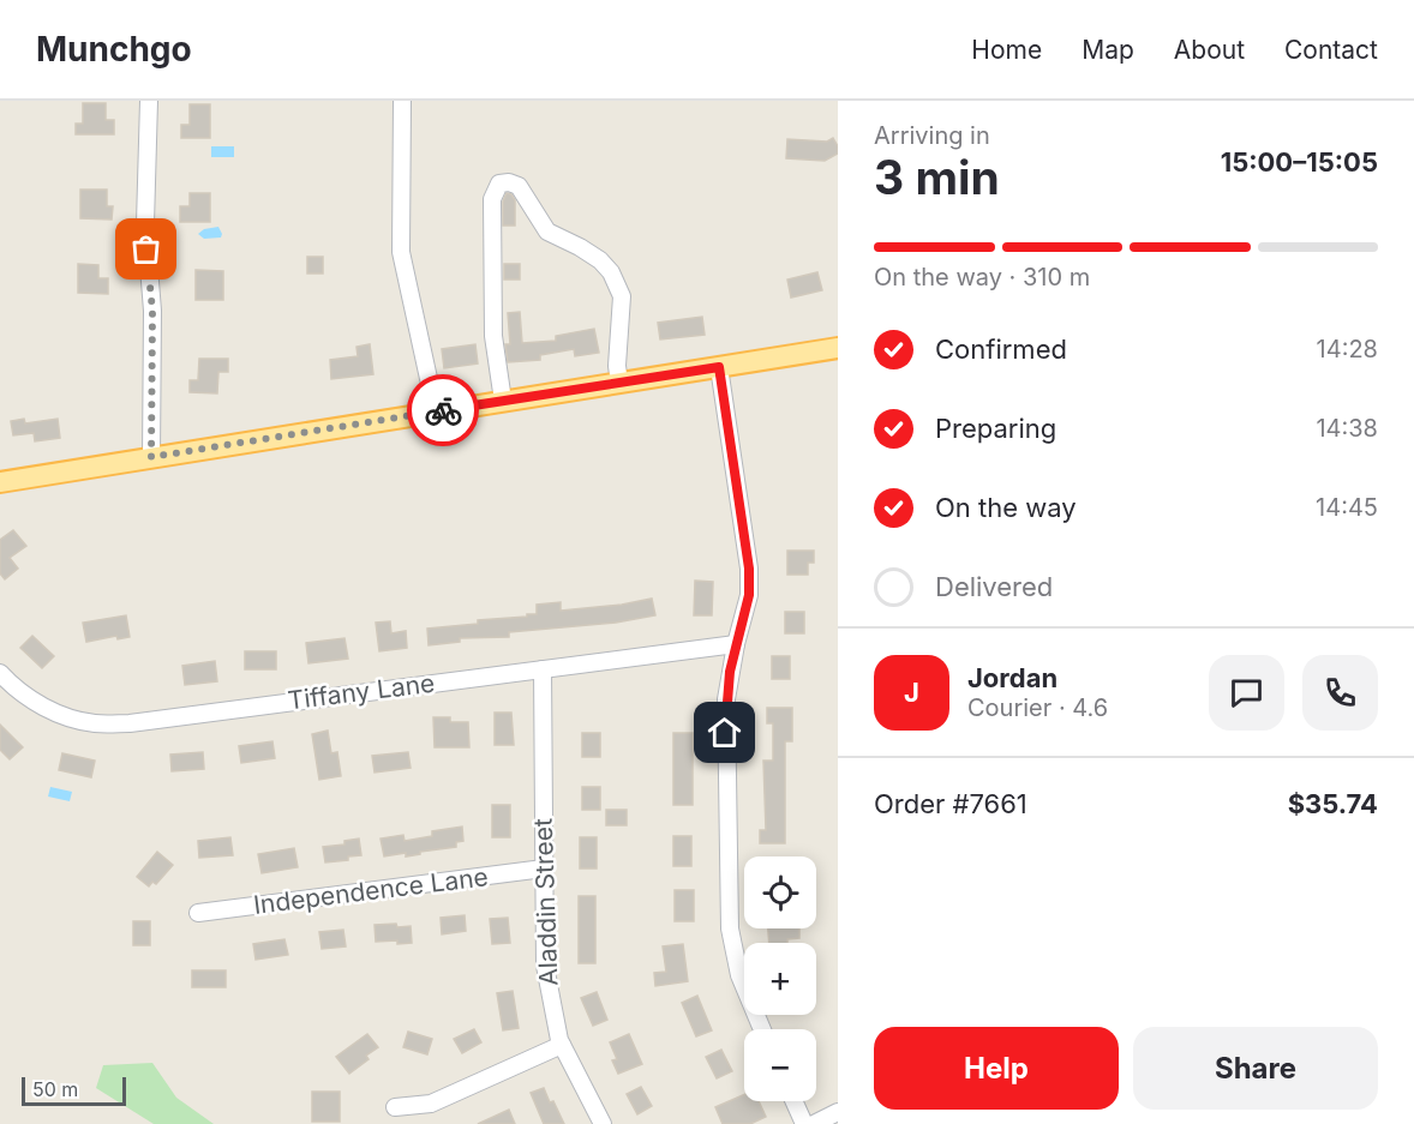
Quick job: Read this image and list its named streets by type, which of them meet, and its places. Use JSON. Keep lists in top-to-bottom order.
{
  "streets": {
    "street": ["Tiffany Lane", "Independence Lane", "Aladdin Street"]
  },
  "crossings": [
    ["Tiffany Lane", "Aladdin Street"],
    ["Independence Lane", "Aladdin Street"]
  ],
  "scale_bar": "50 m",
  "page": {
    "header": "Munchgo",
    "nav": [
      "Home",
      "Map",
      "About",
      "Contact"
    ],
    "heading": ["3 min", "Arriving in", "15:00–15:05"],
    "panel": [
      "Jordan",
      "Courier · 4.6",
      "Order #7661",
      "$35.74"
    ],
    "bar": "On the way · 310 m",
    "list": [
      ["Confirmed", "14:28"],
      ["Preparing", "14:38"],
      ["On the way", "14:45"],
      "Delivered"
    ],
    "round": "J",
    "map_buttons": ["+", "−"],
    "buttons": ["Help", "Share"],
    "scale": "50 m"
  }
}
